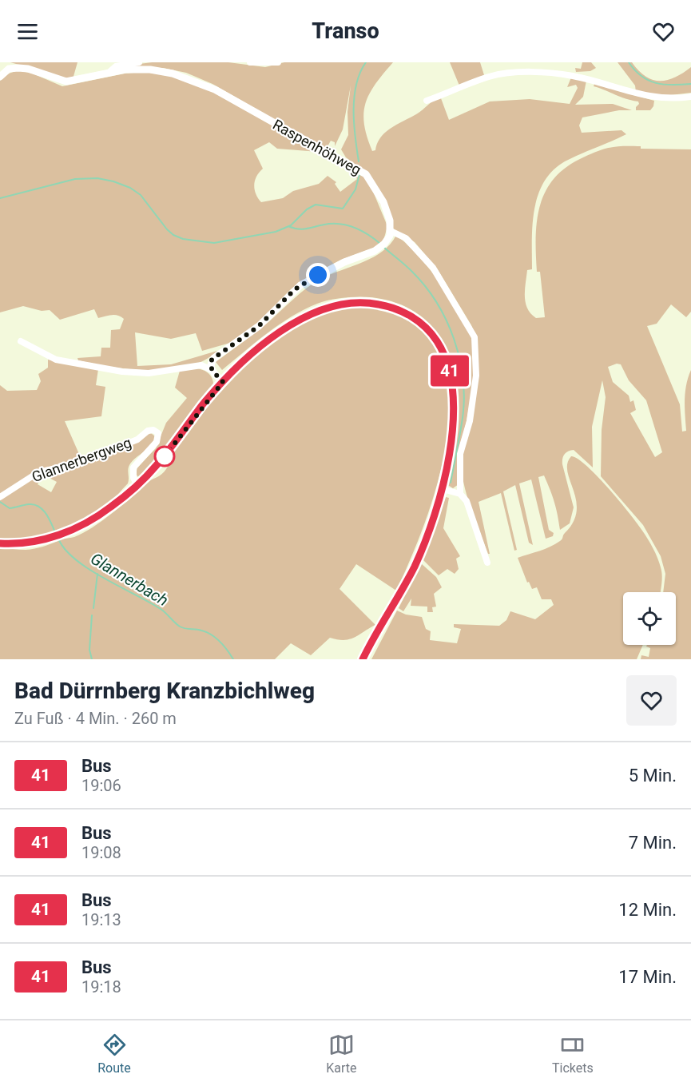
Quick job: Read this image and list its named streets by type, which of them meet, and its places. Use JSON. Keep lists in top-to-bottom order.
{
  "streets": {
    "street": ["Raspenhöhweg", "Glannerbergweg"]
  },
  "water": ["Glannerbach"],
  "lines": ["bus line 41"],
  "page": {
    "header": "Transo",
    "on_map": "41",
    "heading": ["Bad Dürrnberg Kranzbichlweg", "Zu Fuß · 4 Min. · 260 m"],
    "list": [
      {
        "mark": "41",
        "name": "Bus",
        "note": "19:06",
        "value": "5 Min."
      },
      {
        "mark": "41",
        "name": "Bus",
        "note": "19:08",
        "value": "7 Min."
      },
      {
        "mark": "41",
        "name": "Bus",
        "note": "19:13",
        "value": "12 Min."
      },
      {
        "mark": "41",
        "name": "Bus",
        "note": "19:18",
        "value": "17 Min."
      }
    ],
    "tabs": ["Route", "Karte", "Tickets"]
  }
}
